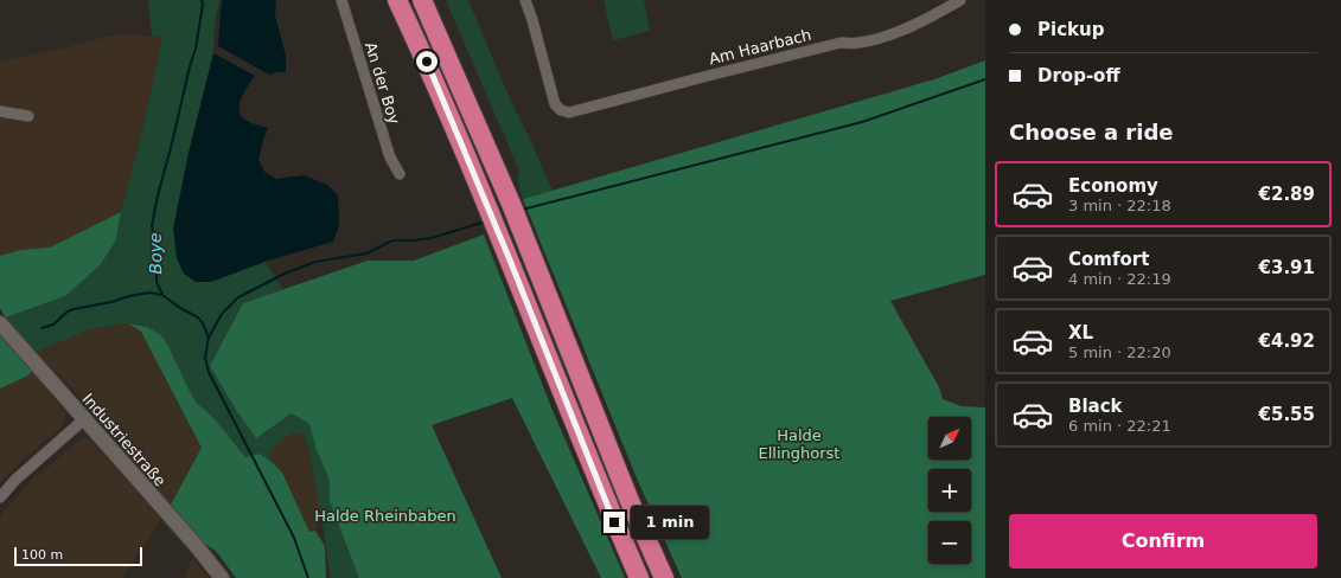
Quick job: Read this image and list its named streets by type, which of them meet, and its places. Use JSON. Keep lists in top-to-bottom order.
{
  "streets": {
    "street": ["Am Haarbach", "An der Boy", "Industriestraße"]
  },
  "water": ["Boye"],
  "parks": ["Halde Ellinghorst", "Halde Rheinbaben"],
  "scale_bar": "100 m",
  "north": "top right",
  "page": {
    "banner": ["Pickup", "Drop-off"],
    "heading": "Choose a ride",
    "list": [
      {
        "name": "Economy",
        "note": "3 min · 22:18",
        "value": "€2.89"
      },
      {
        "name": "Comfort",
        "note": "4 min · 22:19",
        "value": "€3.91"
      },
      {
        "name": "XL",
        "note": "5 min · 22:20",
        "value": "€4.92"
      },
      {
        "name": "Black",
        "note": "6 min · 22:21",
        "value": "€5.55"
      }
    ],
    "map_buttons": ["+", "−"],
    "buttons": "Confirm",
    "bubble": "1 min",
    "scale": "100 m"
  }
}
